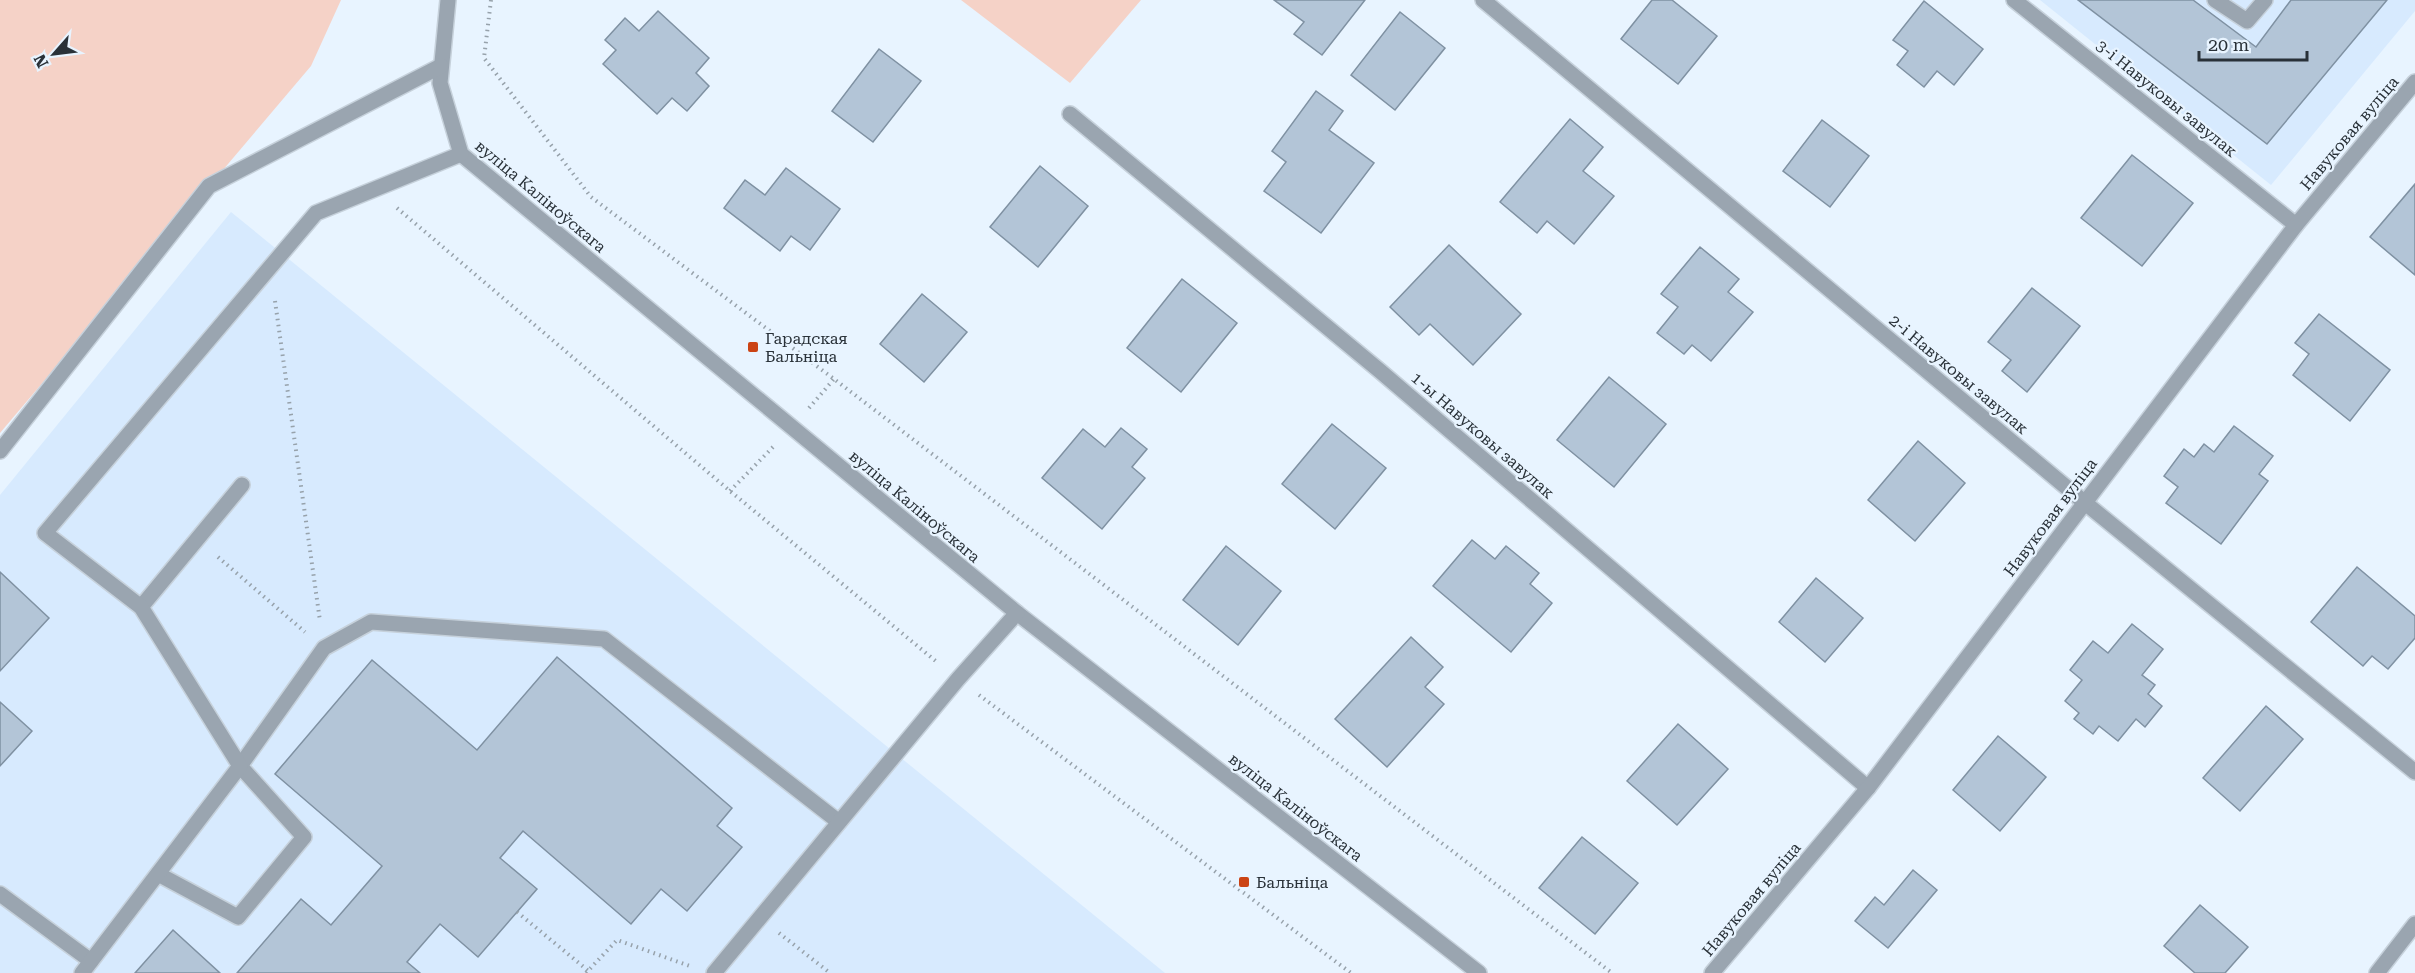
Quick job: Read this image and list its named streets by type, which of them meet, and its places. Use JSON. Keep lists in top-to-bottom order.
{
  "streets": {
    "street": [
      "3-і Навуковы завулак",
      "Навуковая вуліца",
      "вуліца Каліноўскага",
      "2-і Навуковы завулак",
      "1-ы Навуковы завулак"
    ]
  },
  "crossings": [
    ["3-і Навуковы завулак", "Навуковая вуліца"],
    ["Навуковая вуліца", "2-і Навуковы завулак"],
    ["Навуковая вуліца", "1-ы Навуковы завулак"]
  ],
  "places": {
    "transit": ["Гарадская Бальніца", "Бальніца"]
  },
  "scale_bar": "20 m",
  "north": "bottom left"
}
